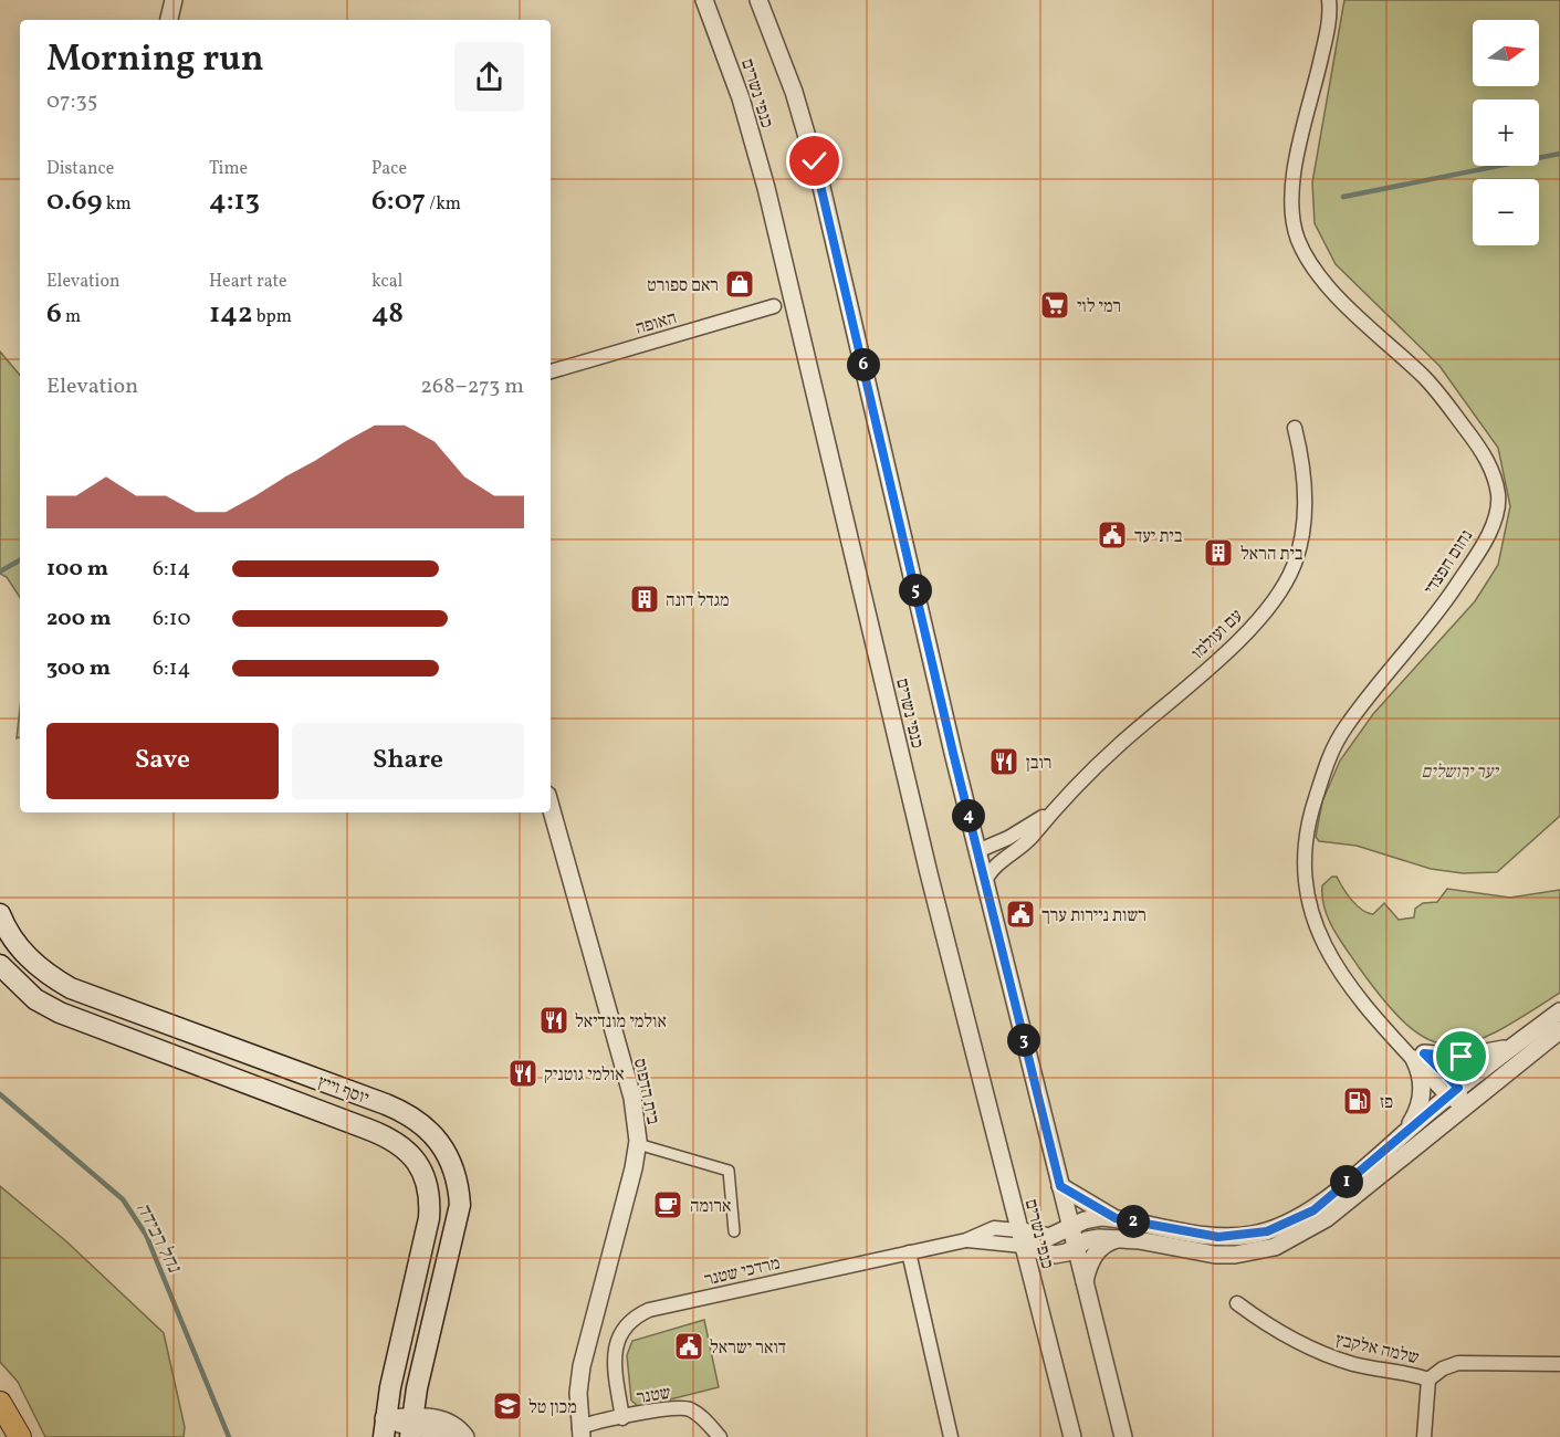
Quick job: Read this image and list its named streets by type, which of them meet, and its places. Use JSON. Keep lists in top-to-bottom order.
{
  "streets": {
    "main road": ["יוסף וייץ"],
    "street": [
      "כנפי נשרים",
      "האופה",
      "נחום חפצדי",
      "עם ועולמו",
      "בית הדפוס",
      "מרדכי שטנר",
      "שלמה אלקבץ",
      "שטנר"
    ]
  },
  "crossings": [
    ["כנפי נשרים", "עם ועולמו"],
    ["כנפי נשרים", "מרדכי שטנר"],
    ["מרדכי שטנר", "שטנר"]
  ],
  "water": ["נחל רבידה"],
  "parks": ["יער ירושלים"],
  "places": {
    "shop": ["ראם ספורט"],
    "supermarket": ["רמי לוי"],
    "public building": ["בית יעד", "רשות ניירות ערך", "דואר ישראל"],
    "building": ["בית הראל", "מגדל דונה"],
    "restaurant": ["רובן", "אולמי מונדיאל", "אולמי גוטניק"],
    "fuel station": ["פז"],
    "cafe": ["ארומה"],
    "school or university": ["מכון טל"]
  },
  "north": "right",
  "page": {
    "map_buttons": ["+", "−"],
    "heading": ["Morning run", "07:35"],
    "stats": [
      ["Distance", "0.69 km"],
      ["Time", "4:13"],
      ["Pace", "6:07 /km"],
      ["Elevation", "6 m"],
      ["Heart rate", "142 bpm"],
      ["kcal", "48"]
    ],
    "pins": [
      "6",
      "5",
      "4",
      "3",
      "1",
      "2"
    ],
    "chart": ["Elevation", "268–273 m"],
    "list": [
      {
        "name": "100 m",
        "note": "6:14"
      },
      {
        "name": "200 m",
        "note": "6:10"
      },
      {
        "name": "300 m",
        "note": "6:14"
      }
    ],
    "buttons": ["Save", "Share"]
  }
}
